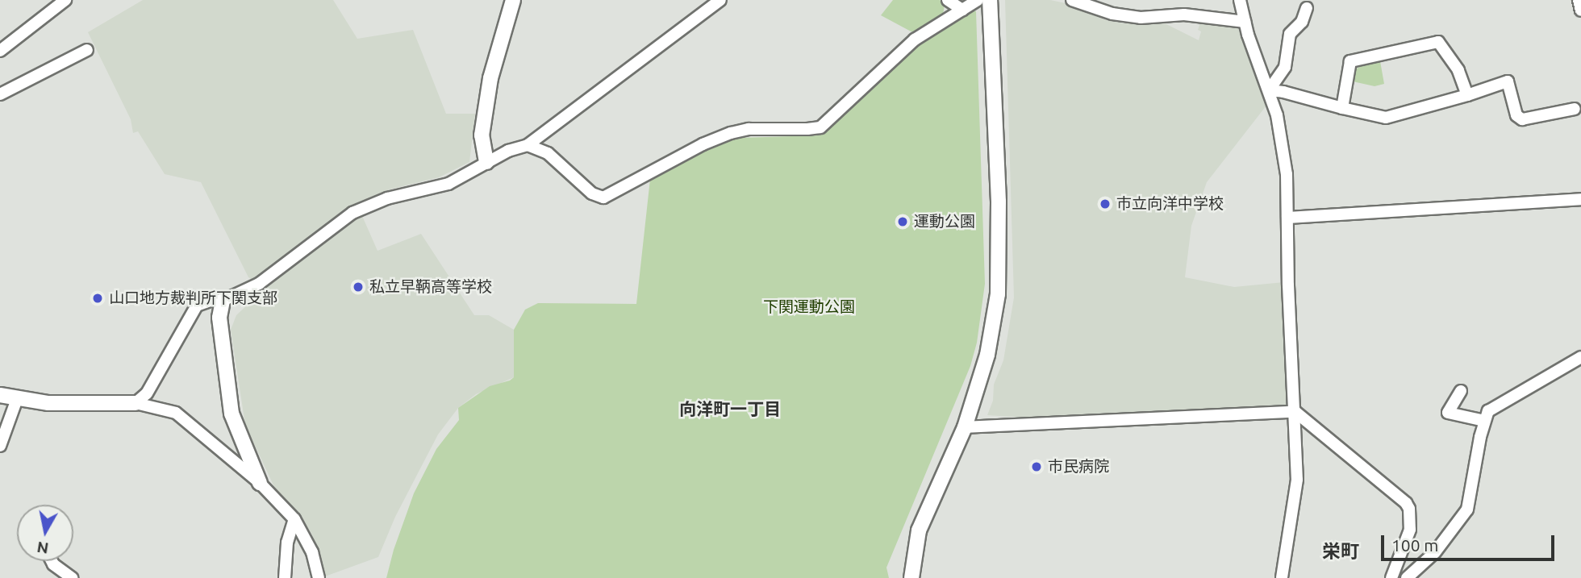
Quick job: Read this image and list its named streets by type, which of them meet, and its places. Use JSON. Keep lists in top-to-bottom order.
{
  "districts": ["向洋町一丁目", "栄町"],
  "parks": ["下関運動公園"],
  "places": [
    "市立向洋中学校",
    "運動公園",
    "私立早鞆高等学校",
    "山口地方裁判所下関支部",
    "市民病院"
  ],
  "scale_bar": "100 m",
  "north": "bottom"
}
